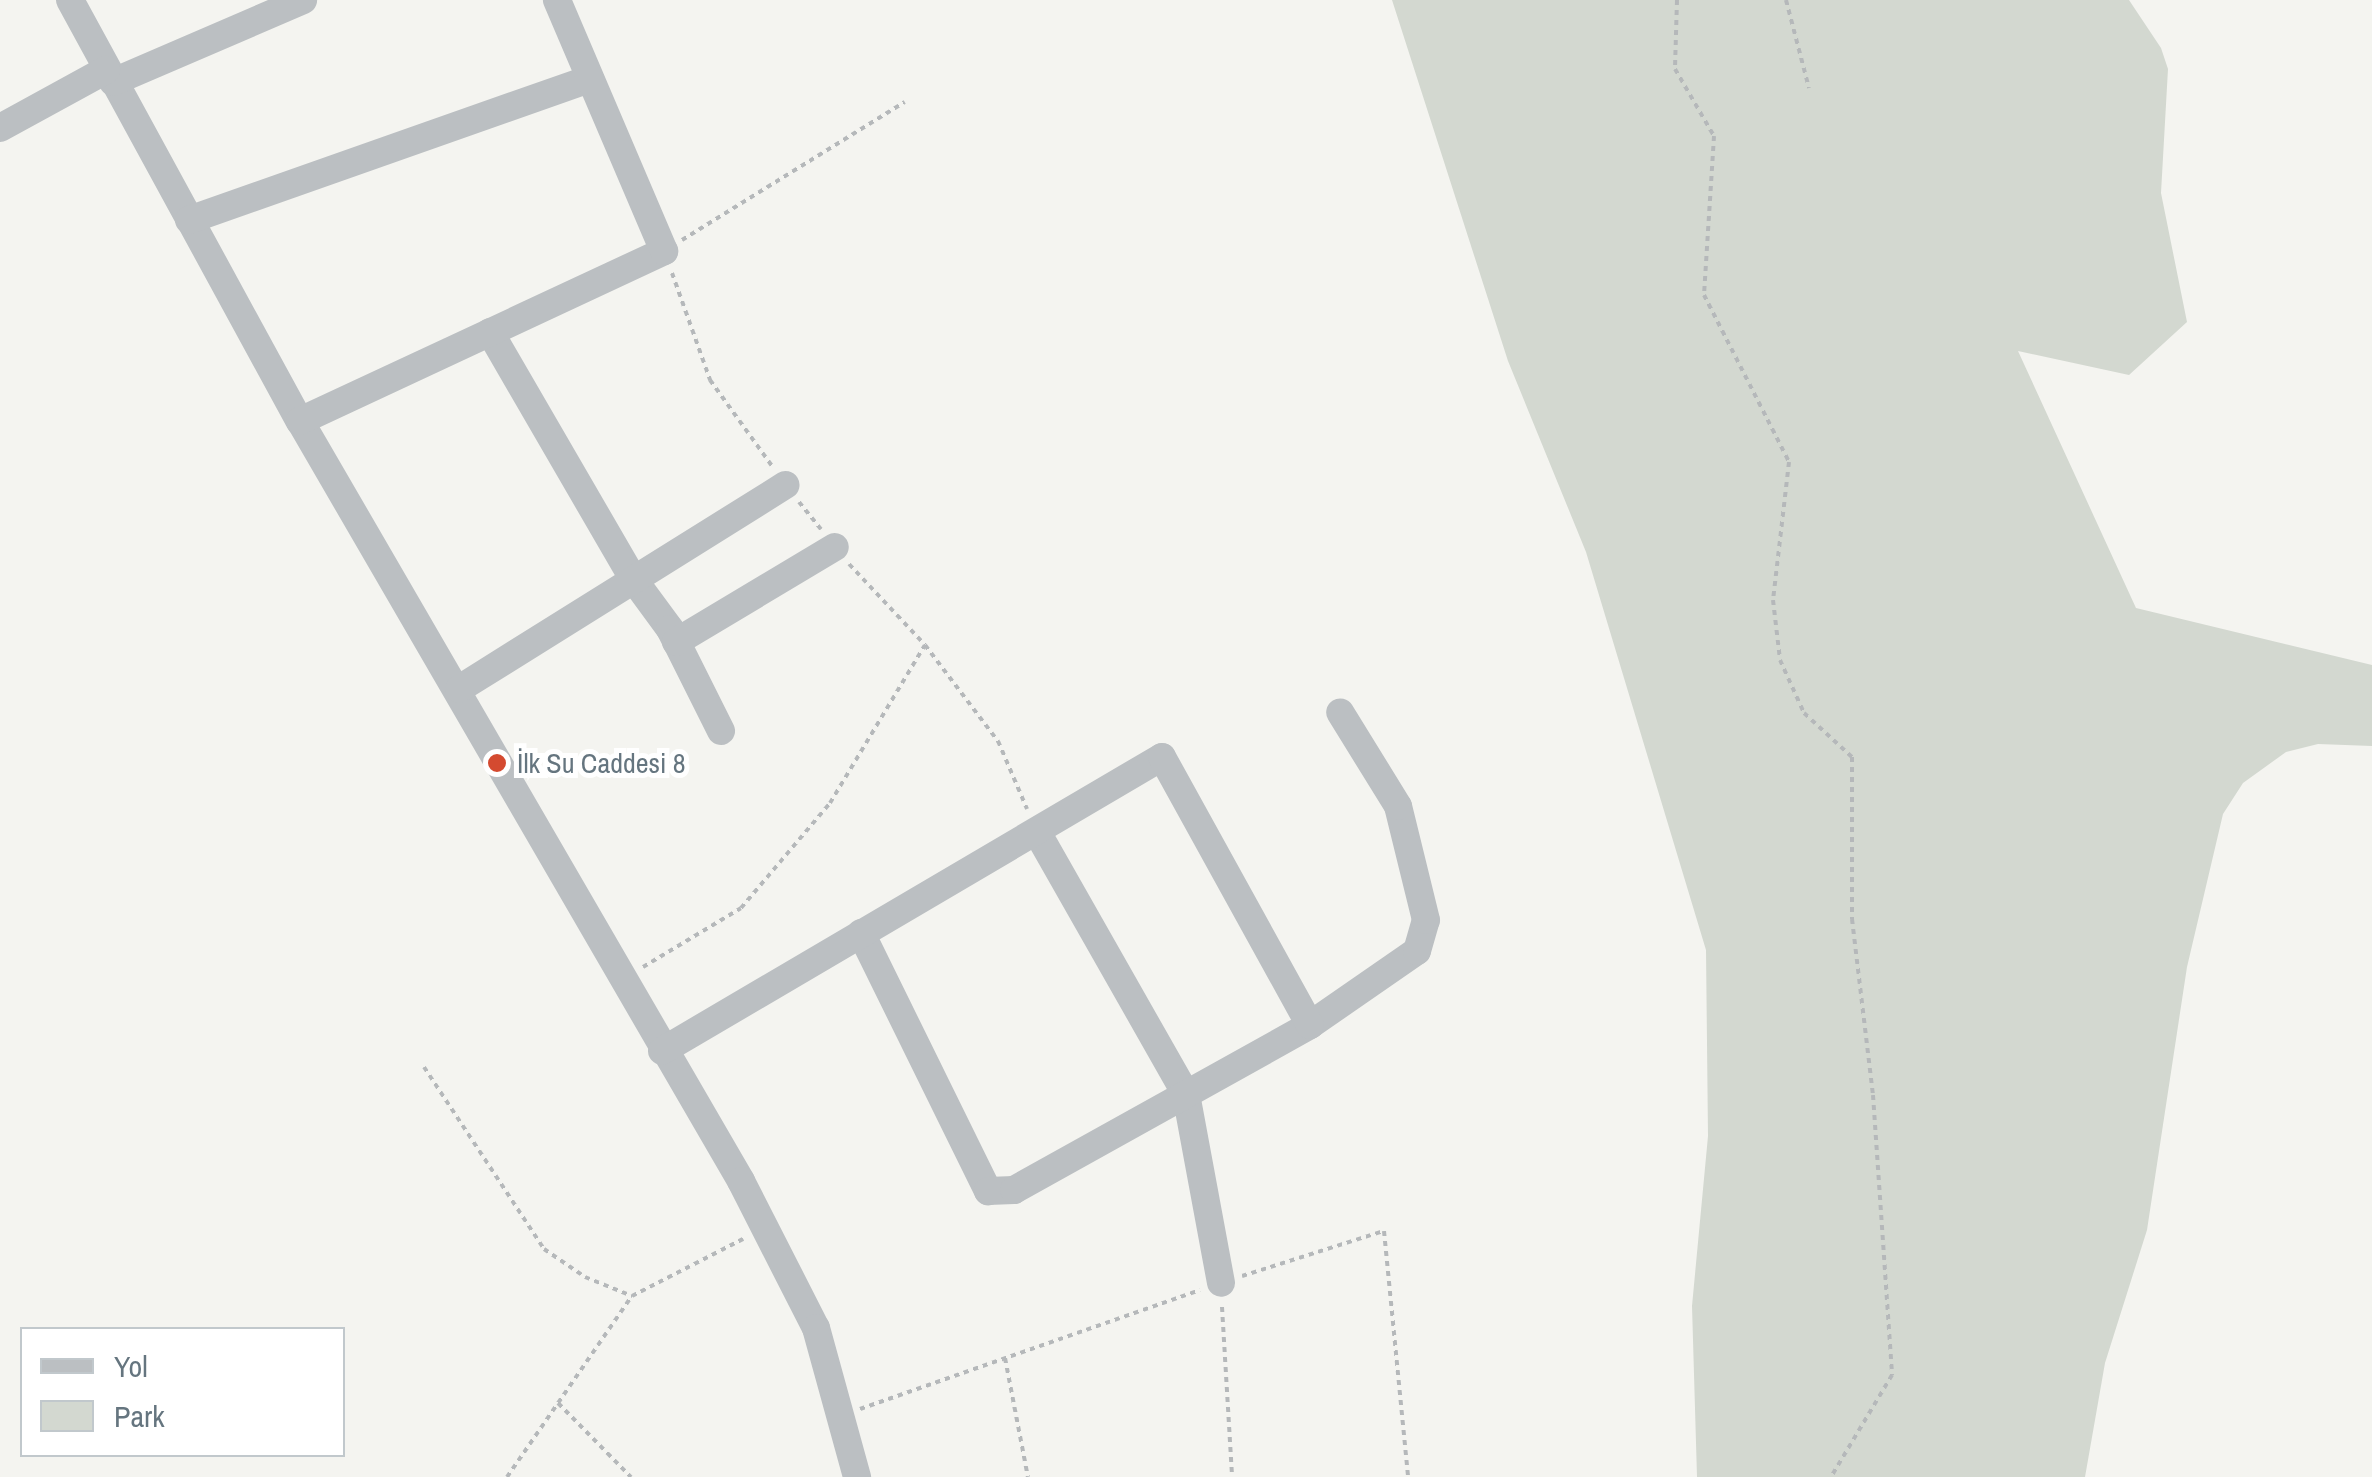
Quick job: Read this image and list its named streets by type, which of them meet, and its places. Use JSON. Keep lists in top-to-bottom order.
{
  "places": ["İlk Su Caddesi 8"],
  "legend": ["Yol", "Park"]
}
